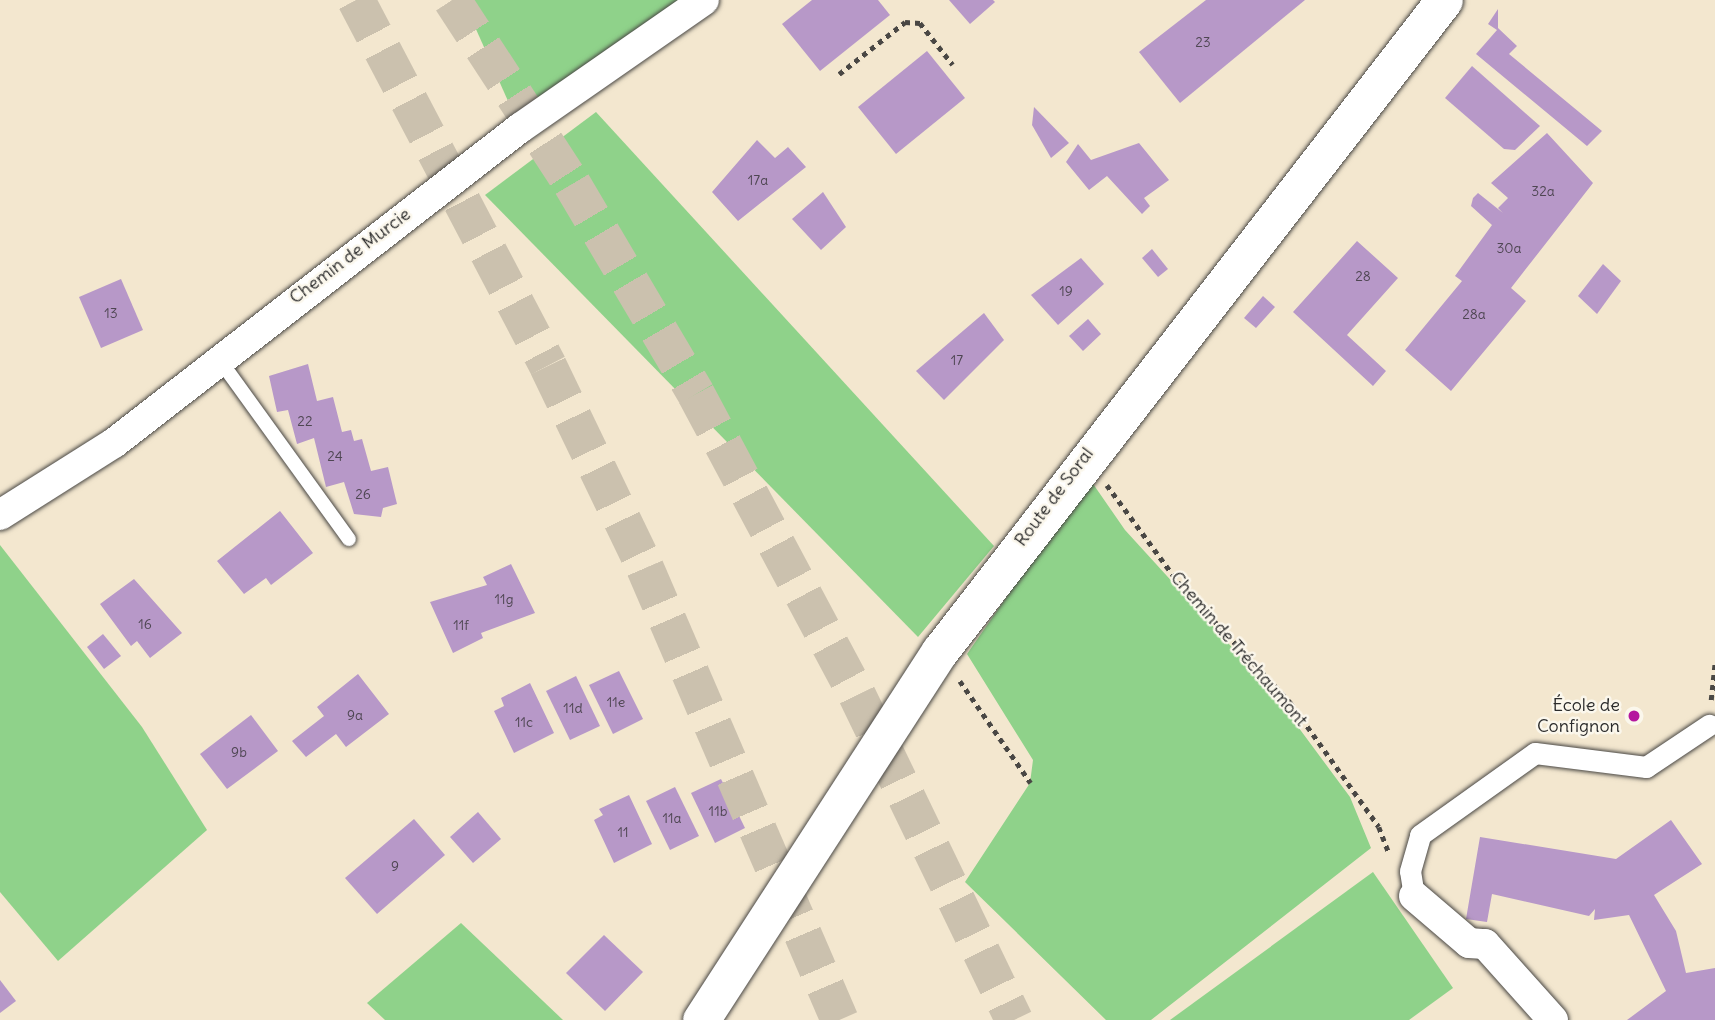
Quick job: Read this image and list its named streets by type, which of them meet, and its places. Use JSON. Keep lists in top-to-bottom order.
{
  "streets": {
    "street": ["Chemin de Murcie", "Route de Soral"],
    "path": ["Chemin de Tréchaumont"]
  },
  "crossings": [
    ["Route de Soral", "Chemin de Tréchaumont"]
  ],
  "places": ["École de Confignon"],
  "house_numbers": [
    "23",
    "17a",
    "32a",
    "30a",
    "28",
    "19",
    "13",
    "28a",
    "17",
    "22",
    "24",
    "26",
    "11g",
    "16",
    "11f",
    "11e",
    "11d",
    "9a",
    "11c",
    "9b",
    "11b",
    "11a",
    "11",
    "9"
  ]
}
